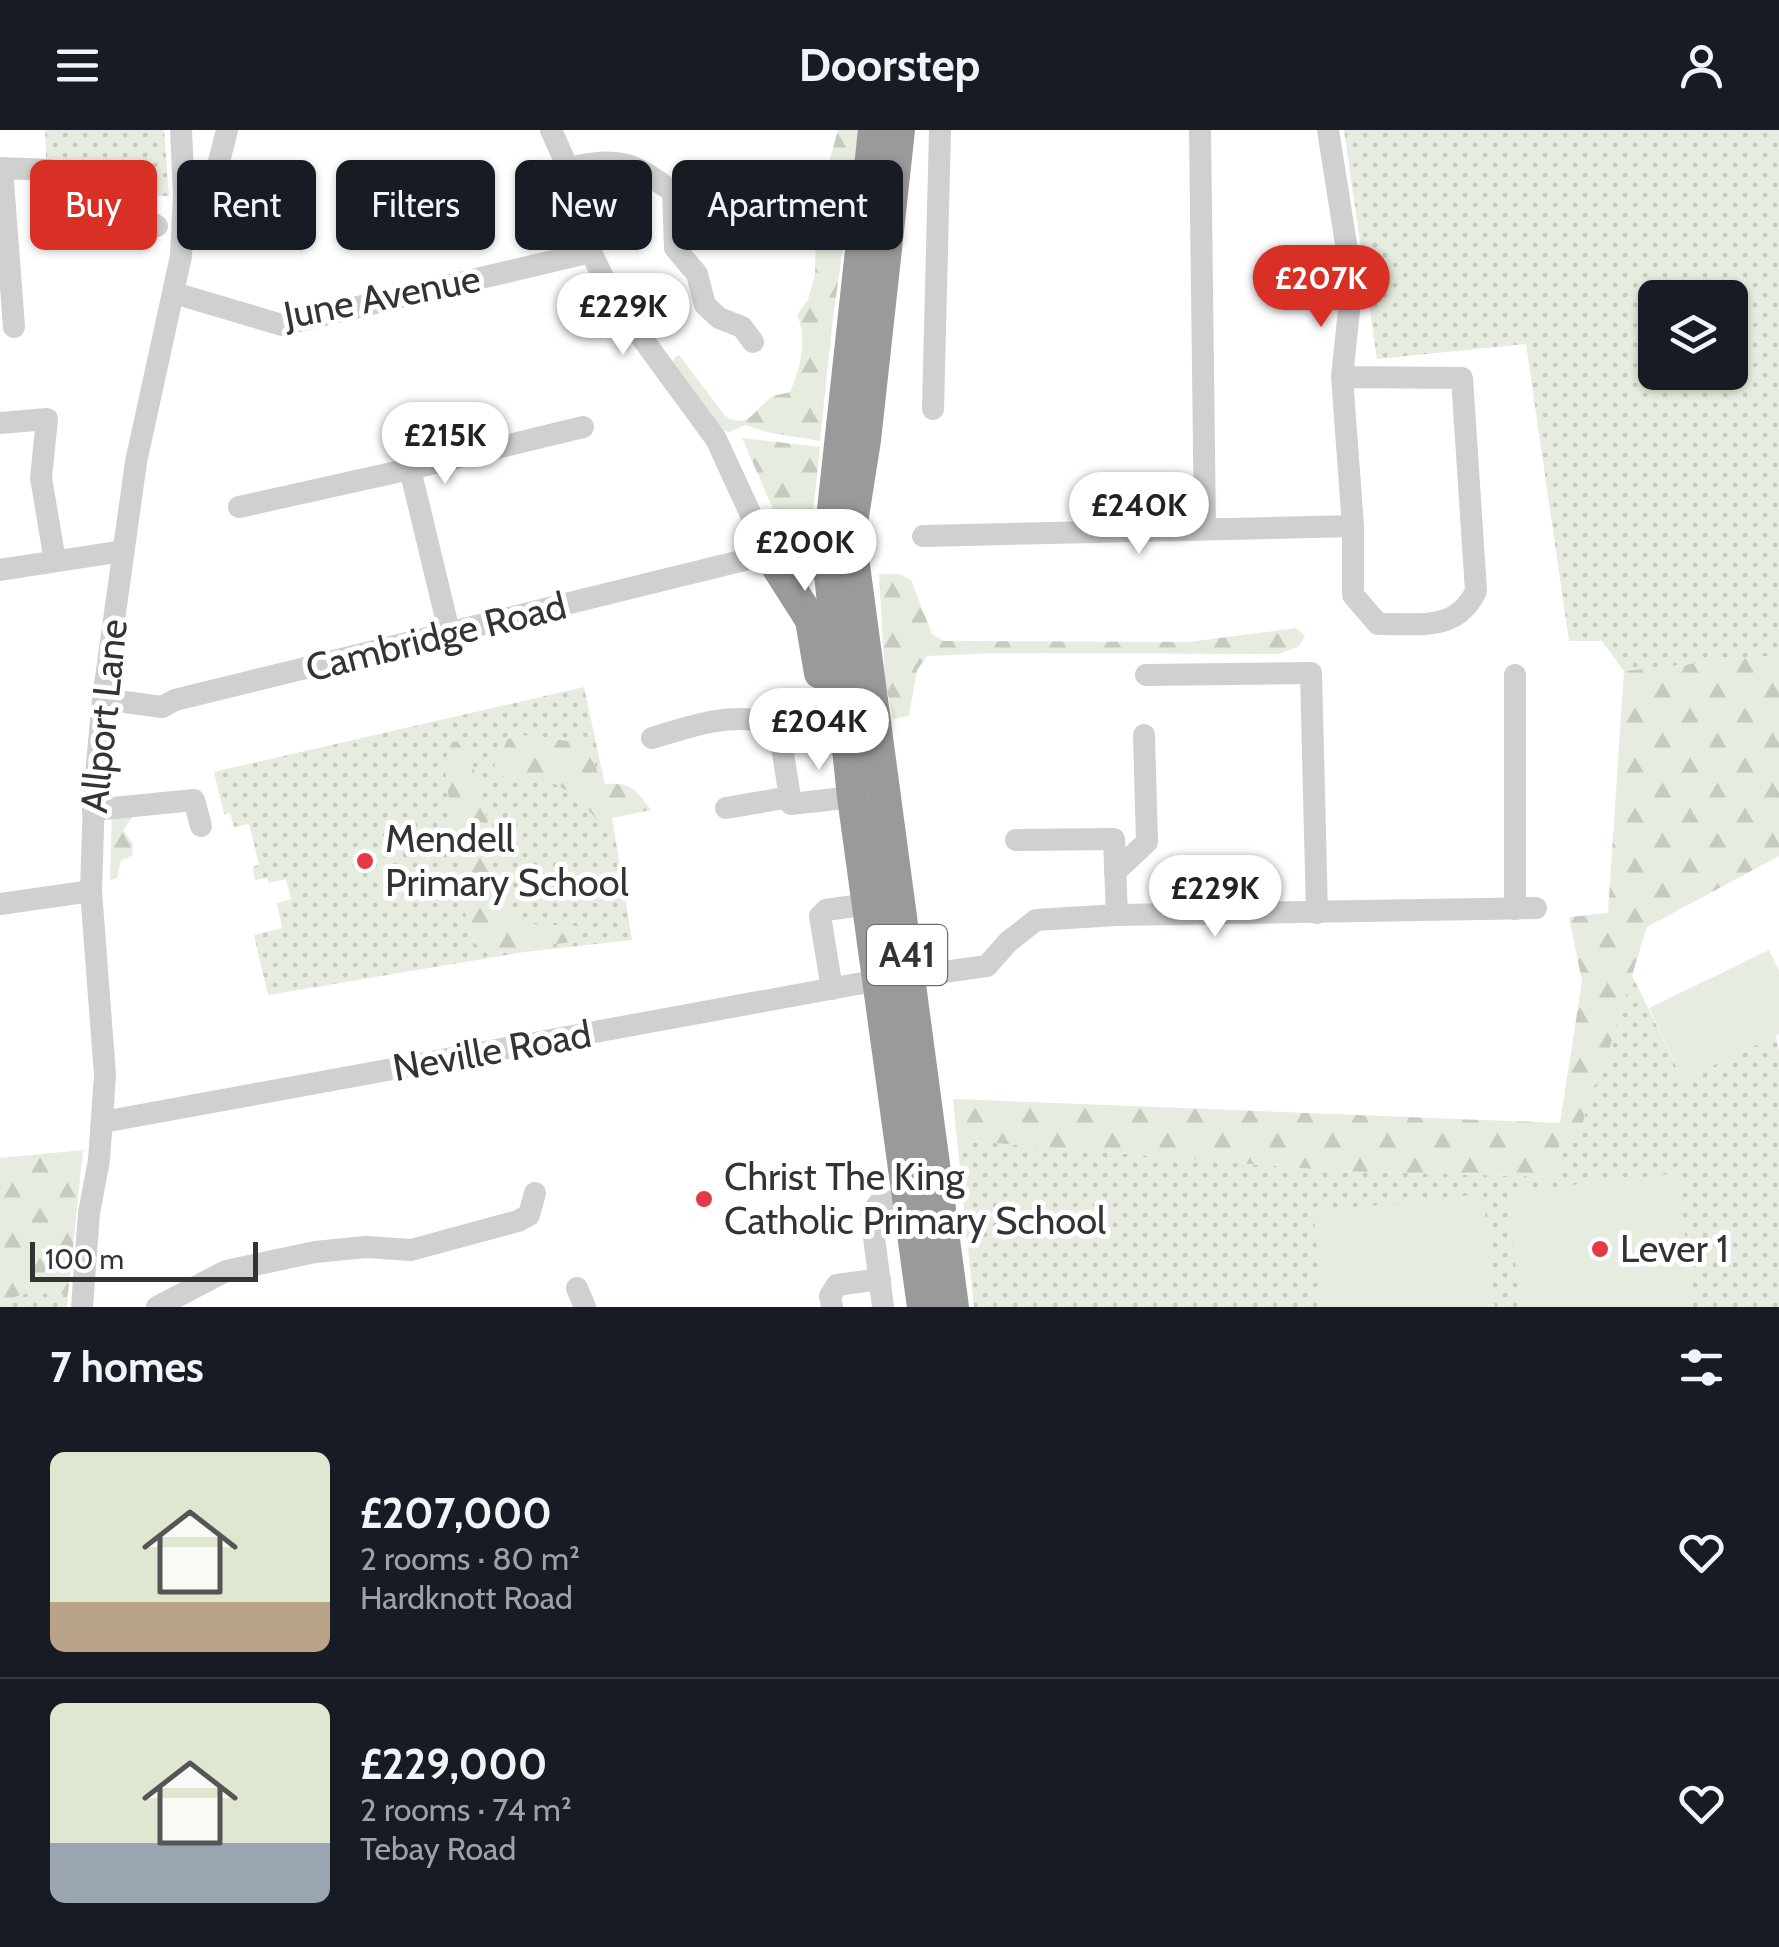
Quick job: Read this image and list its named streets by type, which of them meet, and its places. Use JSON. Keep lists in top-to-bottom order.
{
  "streets": {
    "highway": ["A41"],
    "street": [
      "June Avenue",
      "Cambridge Road",
      "Allport Lane",
      "Neville Road"
    ]
  },
  "crossings": [
    ["June Avenue", "Allport Lane"],
    ["Cambridge Road", "Allport Lane"],
    ["Allport Lane", "Neville Road"],
    ["A41", "Neville Road"]
  ],
  "places": ["Mendell Primary School", "Christ The King Catholic Primary School", "Lever 1"],
  "scale_bar": "100 m",
  "page": {
    "header": "Doorstep",
    "chip": [
      "Buy",
      "Rent",
      "Filters",
      "New",
      "Apartment"
    ],
    "price": [
      "£207K",
      "£229K",
      "£215K",
      "£240K",
      "£200K",
      "£204K",
      "£229K"
    ],
    "scale": "100 m",
    "heading": "7 homes",
    "list": [
      {
        "name": "£207,000",
        "note": "2 rooms · 80 m² · Hardknott Road"
      },
      {
        "name": "£229,000",
        "note": "2 rooms · 74 m² · Tebay Road"
      }
    ]
  }
}
